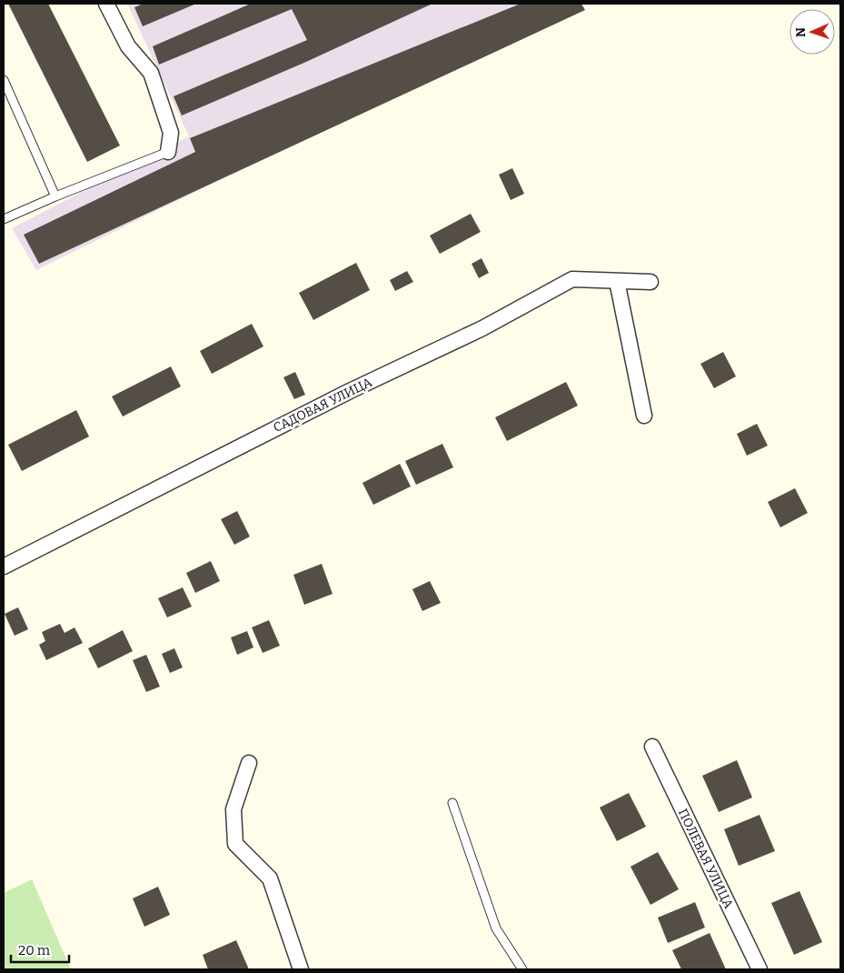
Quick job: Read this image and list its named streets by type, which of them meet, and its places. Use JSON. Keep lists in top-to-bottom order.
{
  "streets": {
    "street": ["САДОВАЯ УЛИЦА", "ПОЛЕВАЯ УЛИЦА"]
  },
  "scale_bar": "20 m",
  "north": "left"
}
